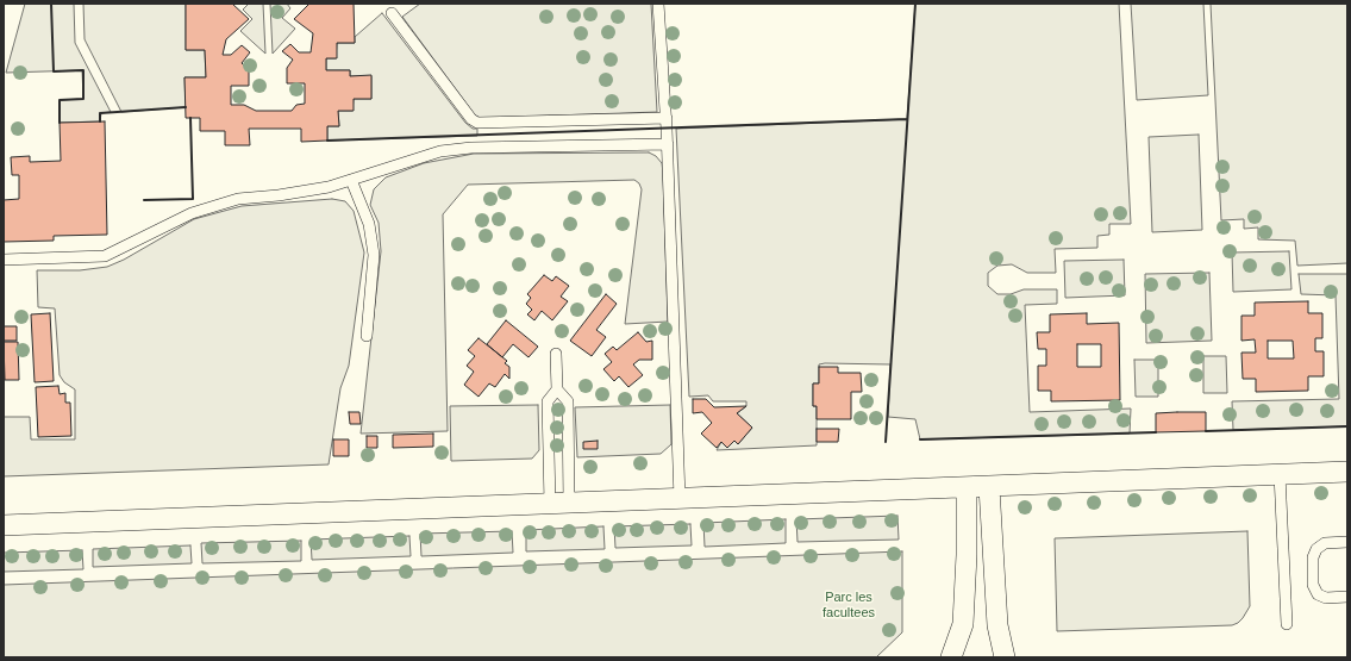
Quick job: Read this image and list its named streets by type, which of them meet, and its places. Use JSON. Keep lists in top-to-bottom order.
{
  "parks": ["Parc les facultees"]
}
